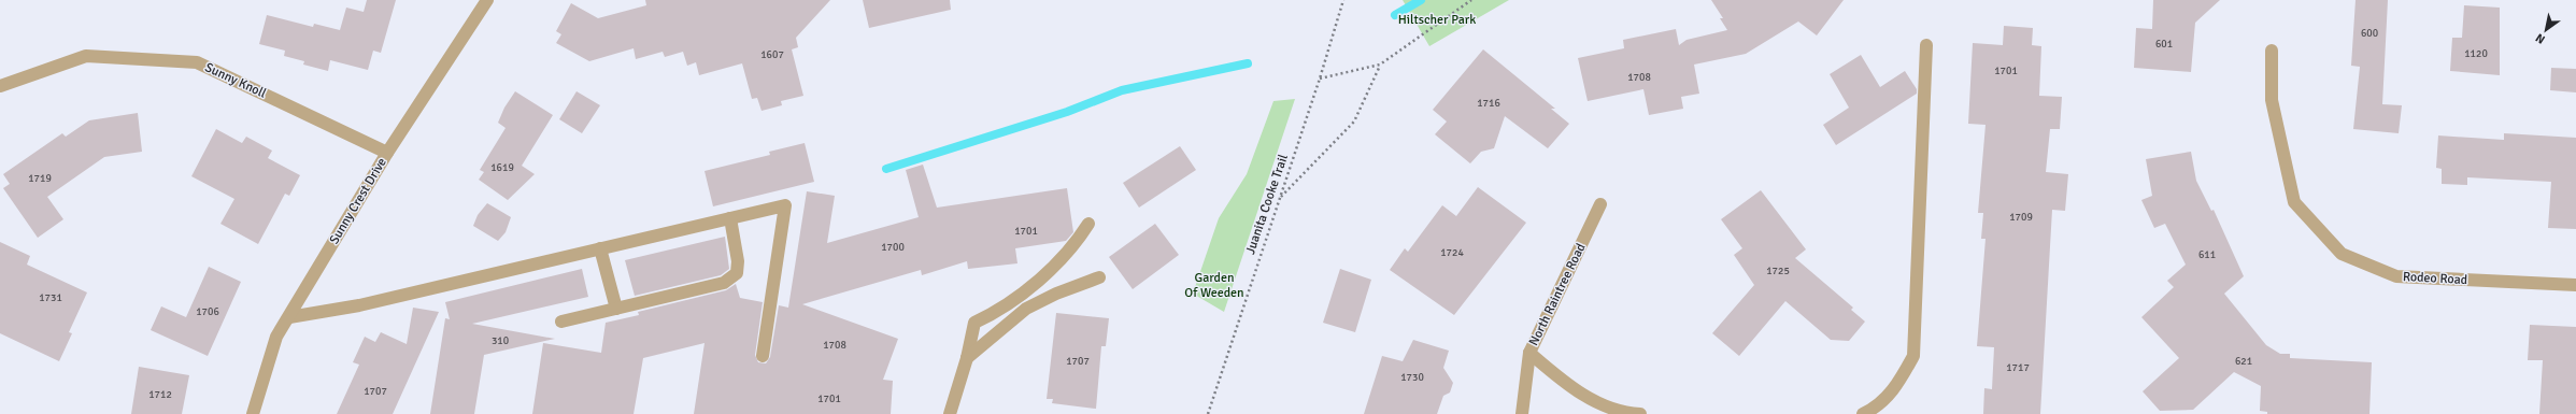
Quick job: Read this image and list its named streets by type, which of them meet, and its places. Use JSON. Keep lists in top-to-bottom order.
{
  "streets": {
    "street": [
      "Sunny Knoll",
      "Sunny Crest Drive",
      "Rodeo Road",
      "North Raintree Road"
    ],
    "path": ["Juanita Cooke Trail"]
  },
  "crossings": [
    ["Sunny Knoll", "Sunny Crest Drive"]
  ],
  "parks": ["Hiltscher Park", "Garden Of Weeden"],
  "house_numbers": [
    "600",
    "601",
    "1120",
    "1607",
    "1701",
    "1708",
    "1716",
    "1619",
    "1719",
    "1709",
    "1701",
    "1700",
    "1724",
    "611",
    "1725",
    "1731",
    "1706",
    "310",
    "1708",
    "1707",
    "621",
    "1717",
    "1730",
    "1707",
    "1712",
    "1701"
  ],
  "north": "bottom left"
}
